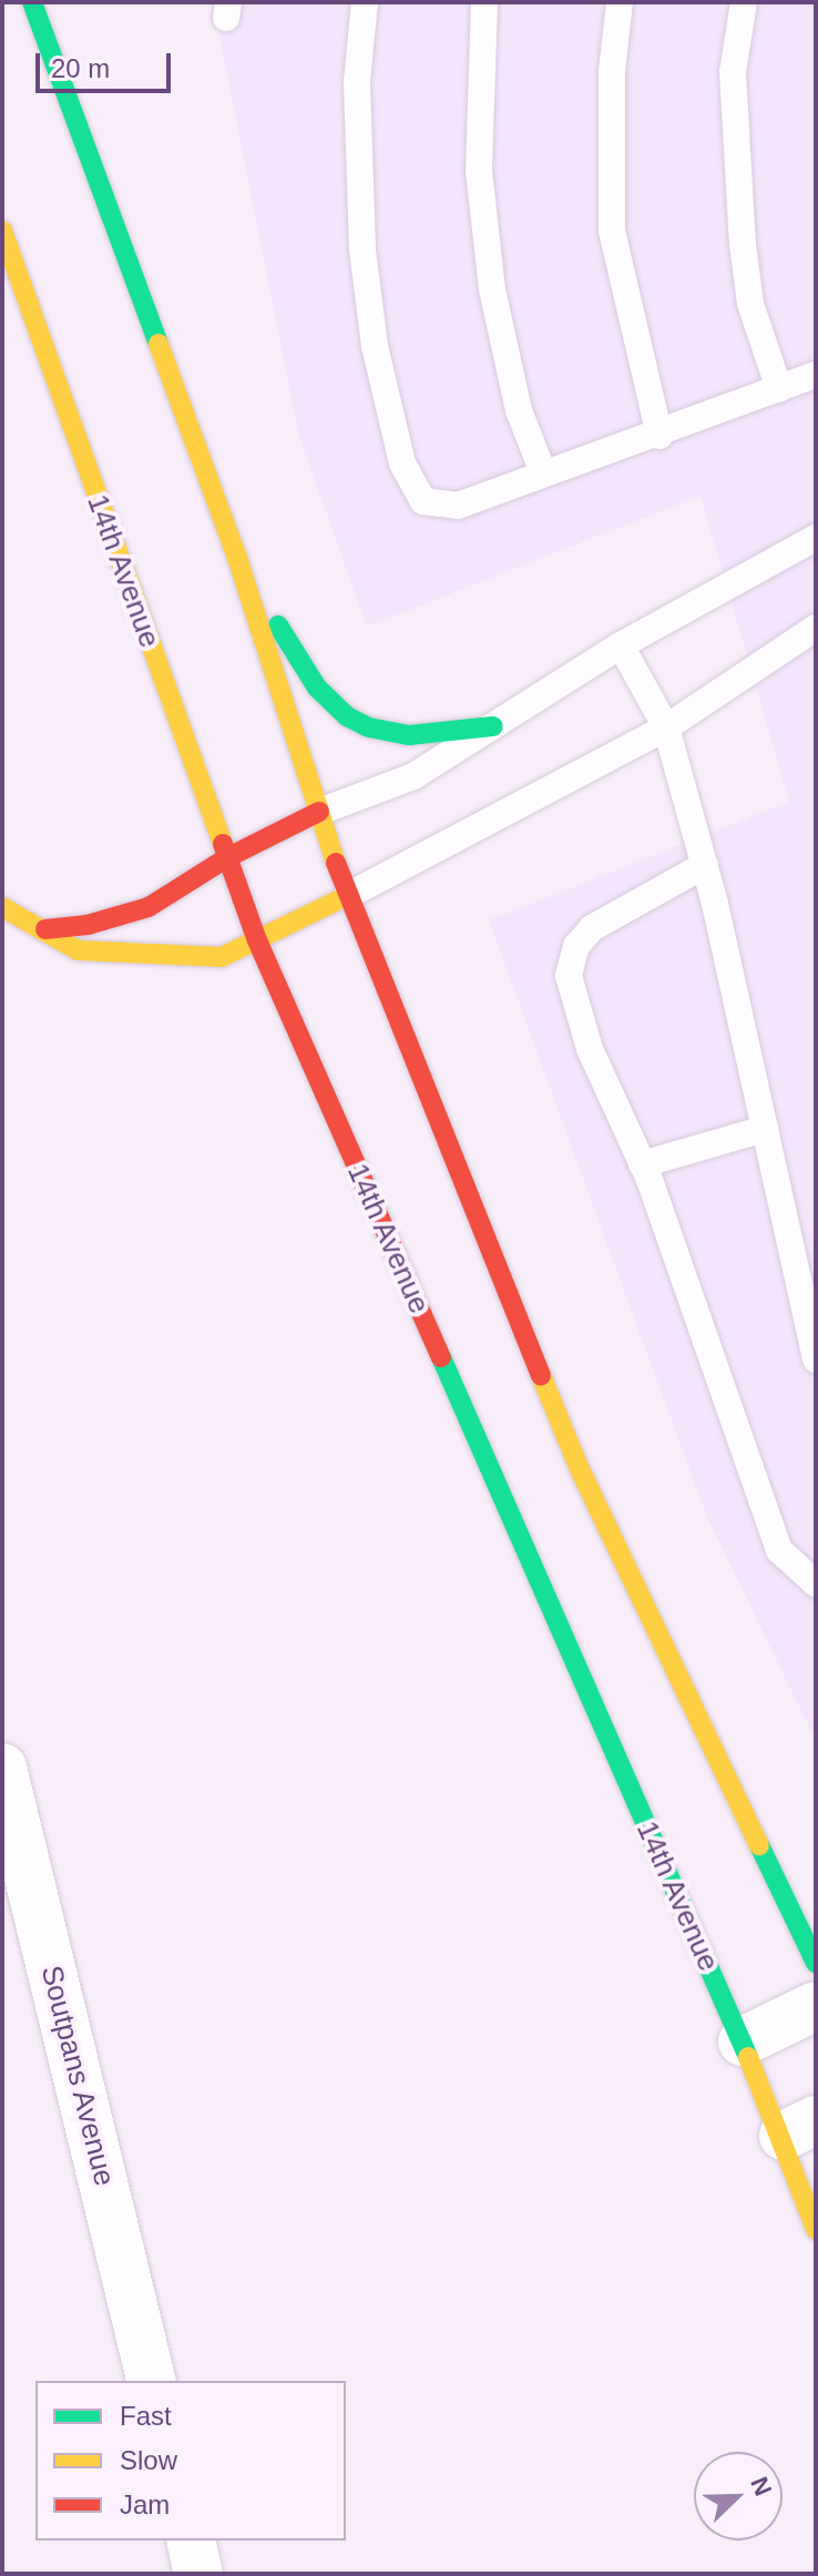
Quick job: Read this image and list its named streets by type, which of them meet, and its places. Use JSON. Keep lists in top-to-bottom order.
{
  "streets": {
    "main road": ["14th Avenue"],
    "street": ["Soutpans Avenue"]
  },
  "legend": ["Fast", "Slow", "Jam"],
  "scale_bar": "20 m",
  "north": "top right"
}
